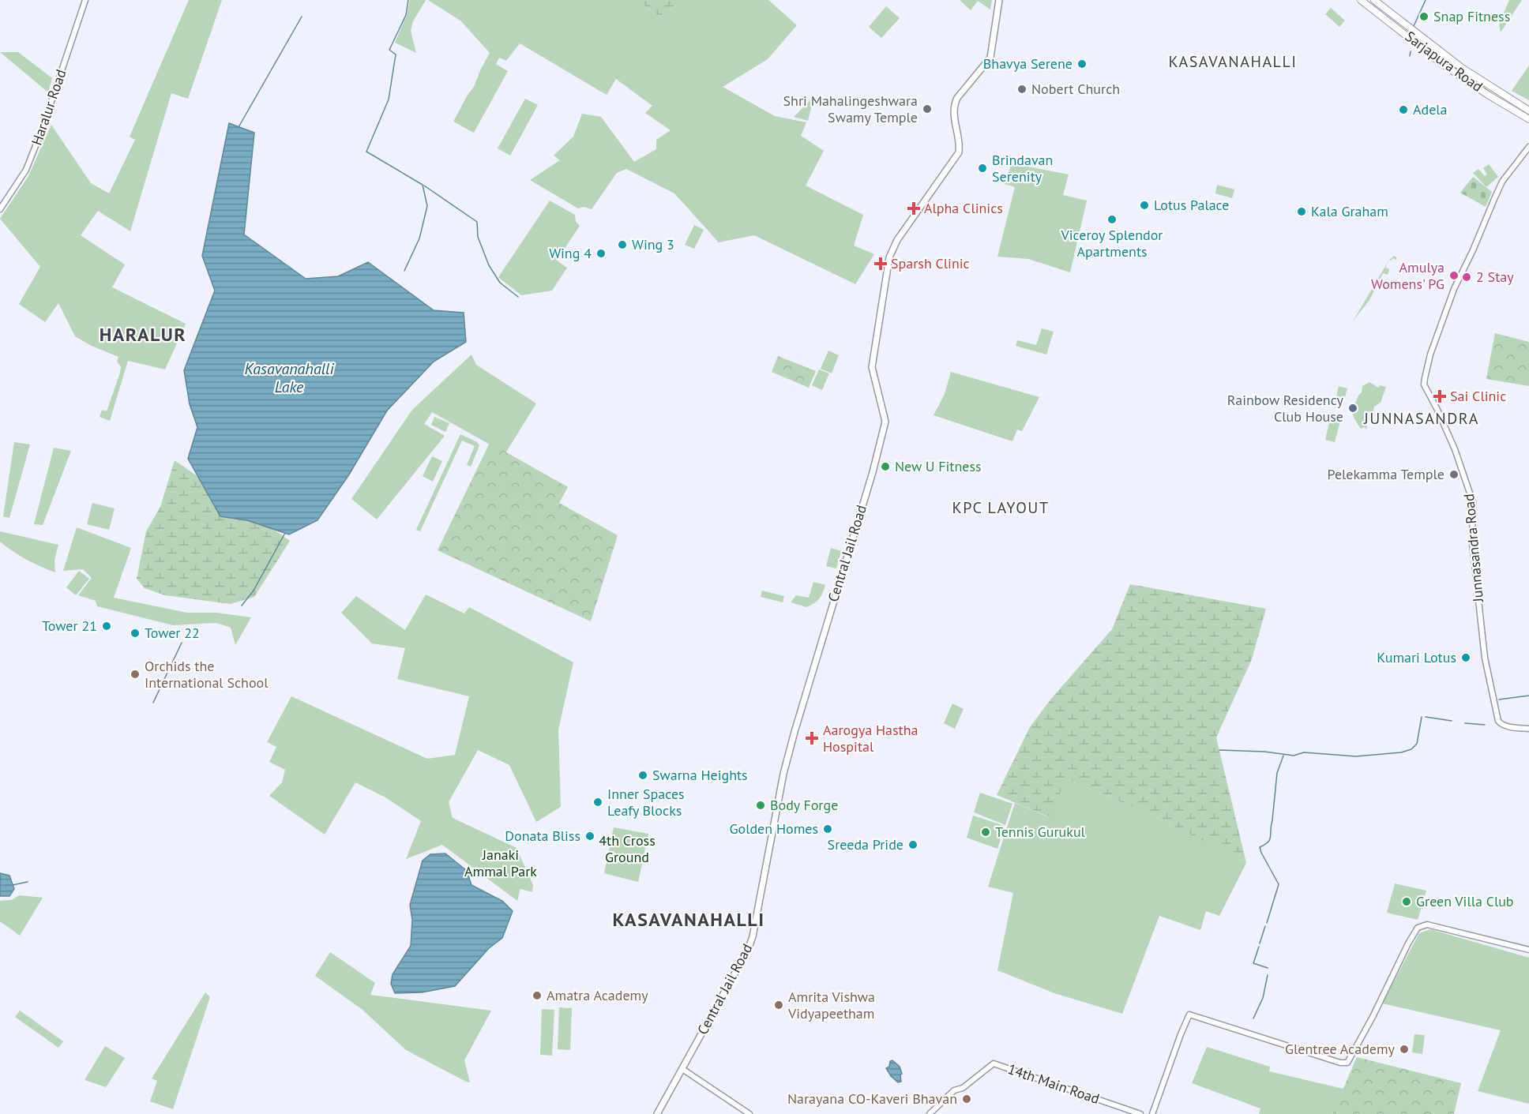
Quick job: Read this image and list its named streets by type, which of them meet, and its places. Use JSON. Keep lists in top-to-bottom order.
{
  "streets": {
    "main road": ["Sarjapura Road", "Central Jail Road"],
    "street": ["Haralur Road", "Junnasandra Road", "14th Main Road"]
  },
  "districts": [
    "KASAVANAHALLI",
    "HARALUR",
    "JUNNASANDRA",
    "KPC LAYOUT",
    "KASAVANAHALLI"
  ],
  "water": ["Kasavanahalli Lake"],
  "parks": ["4th Cross Ground", "Janaki Ammal Park"],
  "places": {
    "other": [
      "Snap Fitness",
      "Bhavya Serene",
      "Nobert Church",
      "Shri Mahalingeshwara Swamy Temple",
      "Adela",
      "Brindavan Serenity",
      "Lotus Palace",
      "Kala Graham",
      "Viceroy Splendor Apartments",
      "Wing 3",
      "Wing 4",
      "Amulya Womens' PG",
      "2 Stay",
      "Rainbow Residency Club House",
      "New U Fitness",
      "Pelekamma Temple",
      "Tower 21",
      "Tower 22",
      "Kumari Lotus",
      "Orchids the International School",
      "Swarna Heights",
      "Inner Spaces Leafy Blocks",
      "Body Forge",
      "Golden Homes",
      "Tennis Gurukul",
      "Donata Bliss",
      "Sreeda Pride",
      "Green Villa Club",
      "Amatra Academy",
      "Amrita Vishwa Vidyapeetham",
      "Glentree Academy",
      "Narayana CO-Kaveri Bhavan"
    ],
    "health": [
      "Alpha Clinics",
      "Sparsh Clinic",
      "Sai Clinic",
      "Aarogya Hastha Hospital"
    ]
  }
}
